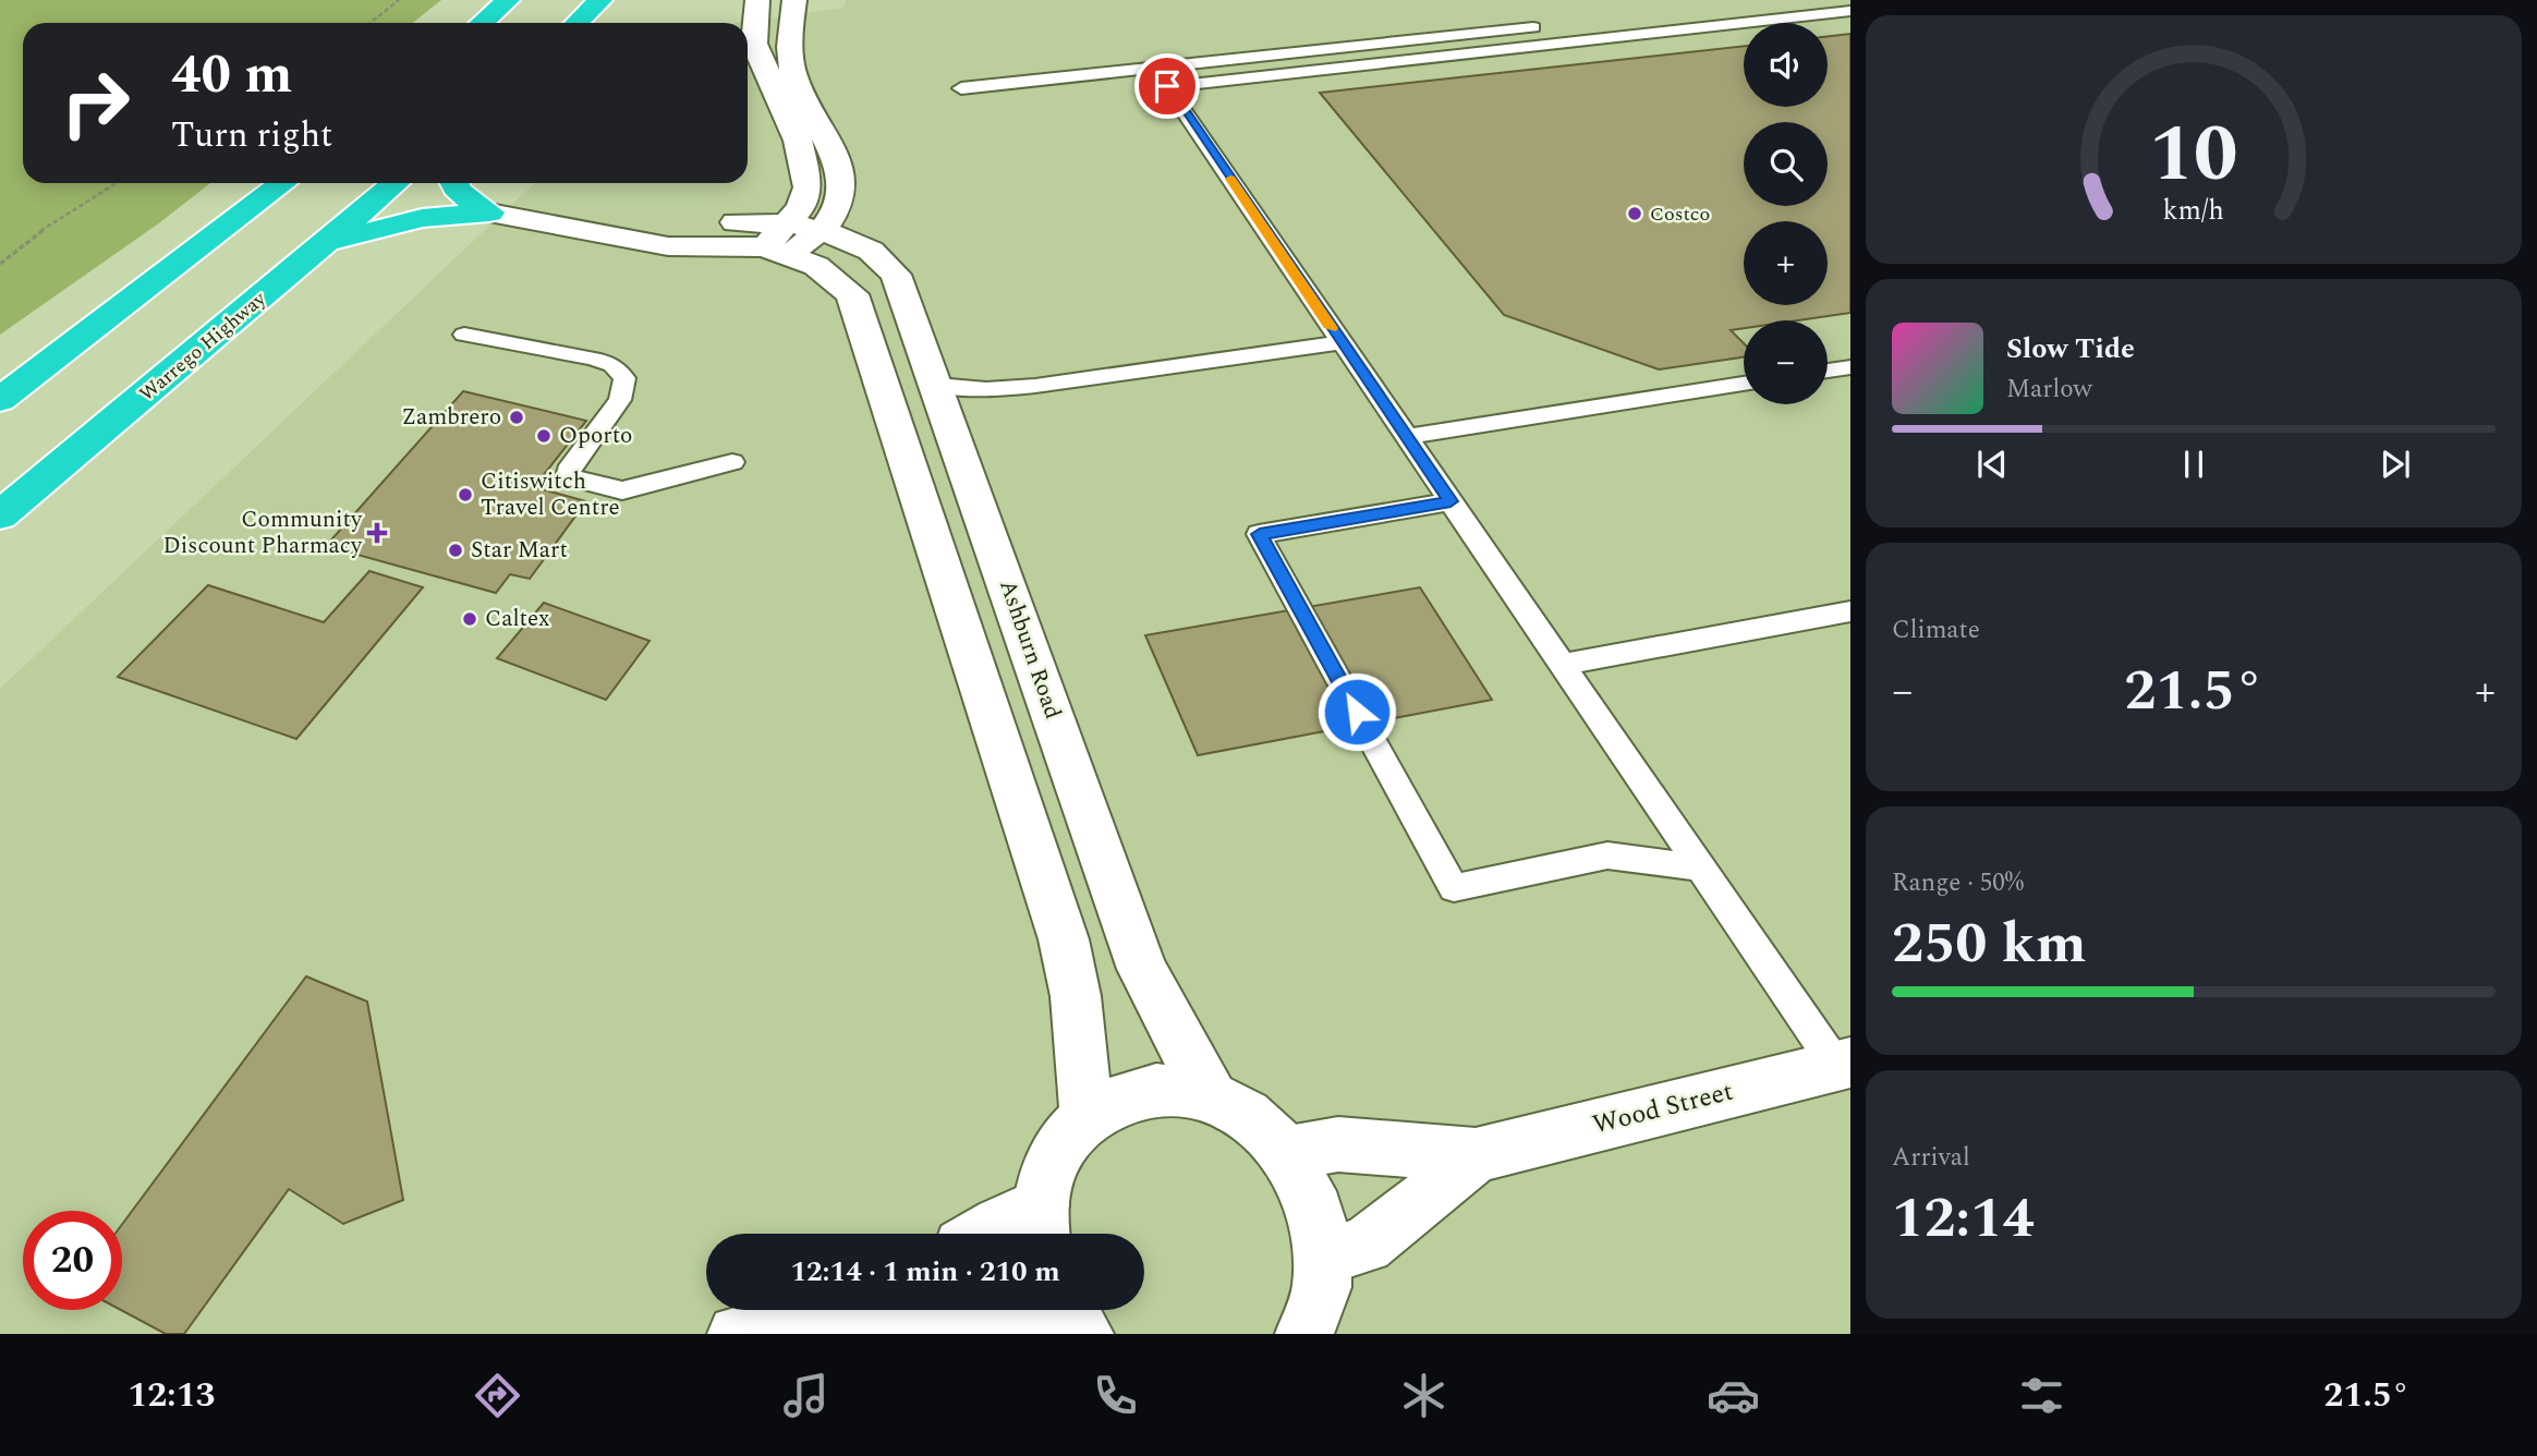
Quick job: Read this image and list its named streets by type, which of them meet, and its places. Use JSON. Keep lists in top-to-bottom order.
{
  "streets": {
    "highway": ["Warrego Highway"],
    "street": ["Ashburn Road", "Wood Street"]
  },
  "places": {
    "other": [
      "Costco",
      "Zambrero",
      "Oporto",
      "Citiswitch Travel Centre",
      "Star Mart",
      "Caltex"
    ],
    "health": ["Community Discount Pharmacy"]
  },
  "page": {
    "map_buttons": ["+", "−"],
    "turn": ["40 m", "Turn right"],
    "song": ["Slow Tide", "Marlow"],
    "tile": [
      "Climate",
      ["Range · 50%", "250 km"],
      ["Arrival", "12:14"]
    ],
    "heat": ["−", "21.5°", "+"],
    "limit": "20",
    "trip": "12:14 · 1 min · 210 m",
    "tabs": ["12:13", "21.5°"],
    "gauge": ["10", "km/h"]
  }
}
